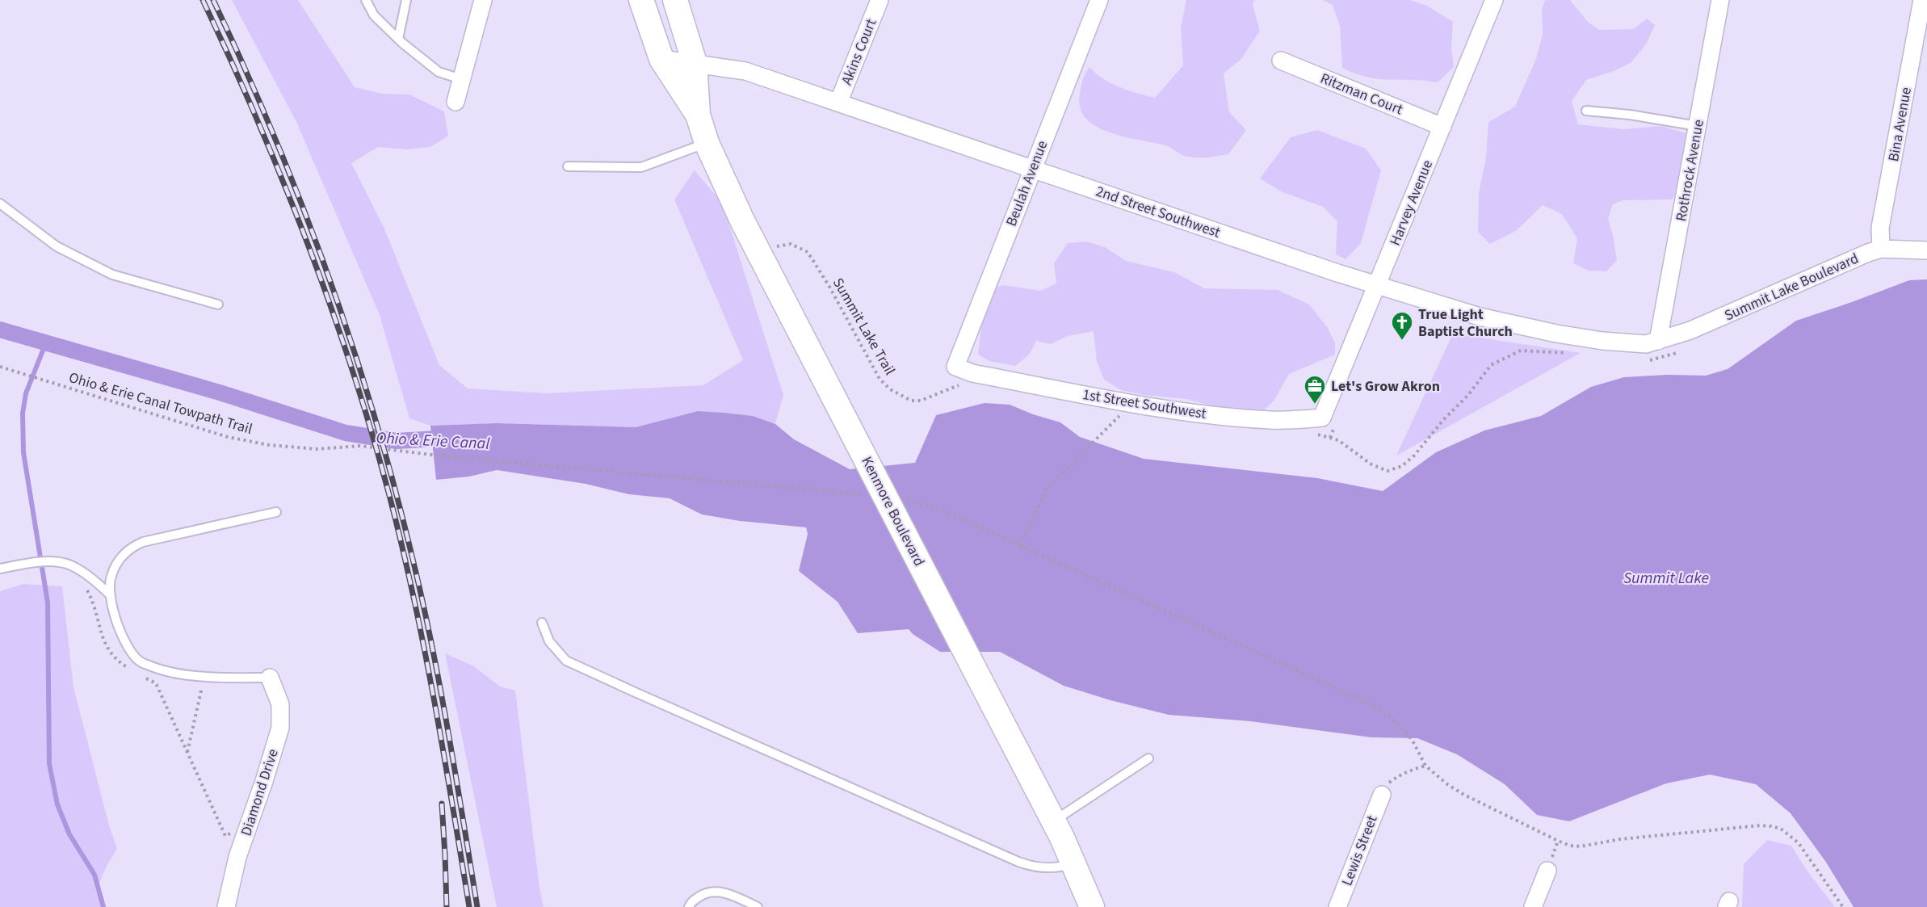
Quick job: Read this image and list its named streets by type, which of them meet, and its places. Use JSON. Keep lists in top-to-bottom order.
{
  "streets": {
    "main road": ["Kenmore Boulevard"],
    "street": [
      "Akins Court",
      "Ritzman Court",
      "Bina Avenue",
      "Rothrock Avenue",
      "Beulah Avenue",
      "Harvey Avenue",
      "2nd Street Southwest",
      "Summit Lake Boulevard",
      "1st Street Southwest",
      "Diamond Drive",
      "Lewis Street"
    ],
    "path": ["Summit Lake Trail", "Ohio & Erie Canal Towpath Trail"]
  },
  "crossings": [
    ["Akins Court", "2nd Street Southwest"],
    ["Ritzman Court", "Harvey Avenue"],
    ["Bina Avenue", "Summit Lake Boulevard"],
    ["Rothrock Avenue", "2nd Street Southwest"],
    ["Rothrock Avenue", "Summit Lake Boulevard"],
    ["Beulah Avenue", "2nd Street Southwest"],
    ["Beulah Avenue", "1st Street Southwest"],
    ["Harvey Avenue", "2nd Street Southwest"],
    ["Harvey Avenue", "1st Street Southwest"],
    ["2nd Street Southwest", "Summit Lake Boulevard"],
    ["2nd Street Southwest", "Kenmore Boulevard"],
    ["Summit Lake Trail", "Kenmore Boulevard"]
  ],
  "water": ["Ohio & Erie Canal", "Summit Lake"],
  "places": {
    "church": ["True Light Baptist Church"],
    "office": ["Let's Grow Akron"]
  }
}
